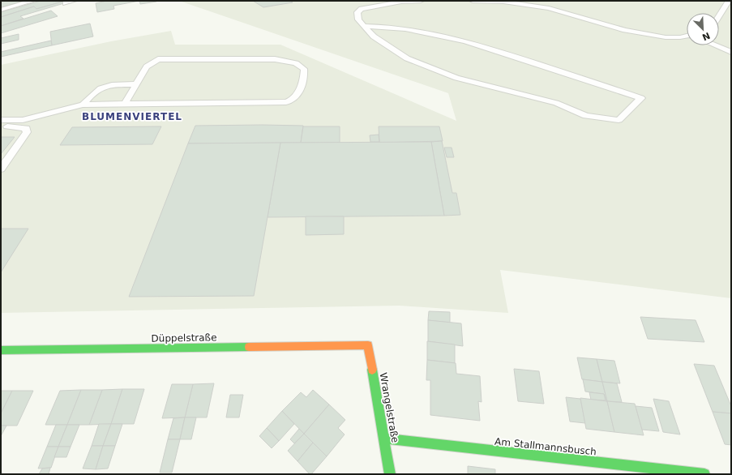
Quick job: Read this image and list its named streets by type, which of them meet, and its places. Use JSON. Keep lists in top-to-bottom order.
{
  "streets": {
    "street": ["Düppelstraße", "Wrangelstraße", "Am Stallmannsbusch"]
  },
  "crossings": [
    ["Düppelstraße", "Wrangelstraße"],
    ["Wrangelstraße", "Am Stallmannsbusch"]
  ],
  "districts": ["BLUMENVIERTEL"],
  "north": "bottom right"
}
